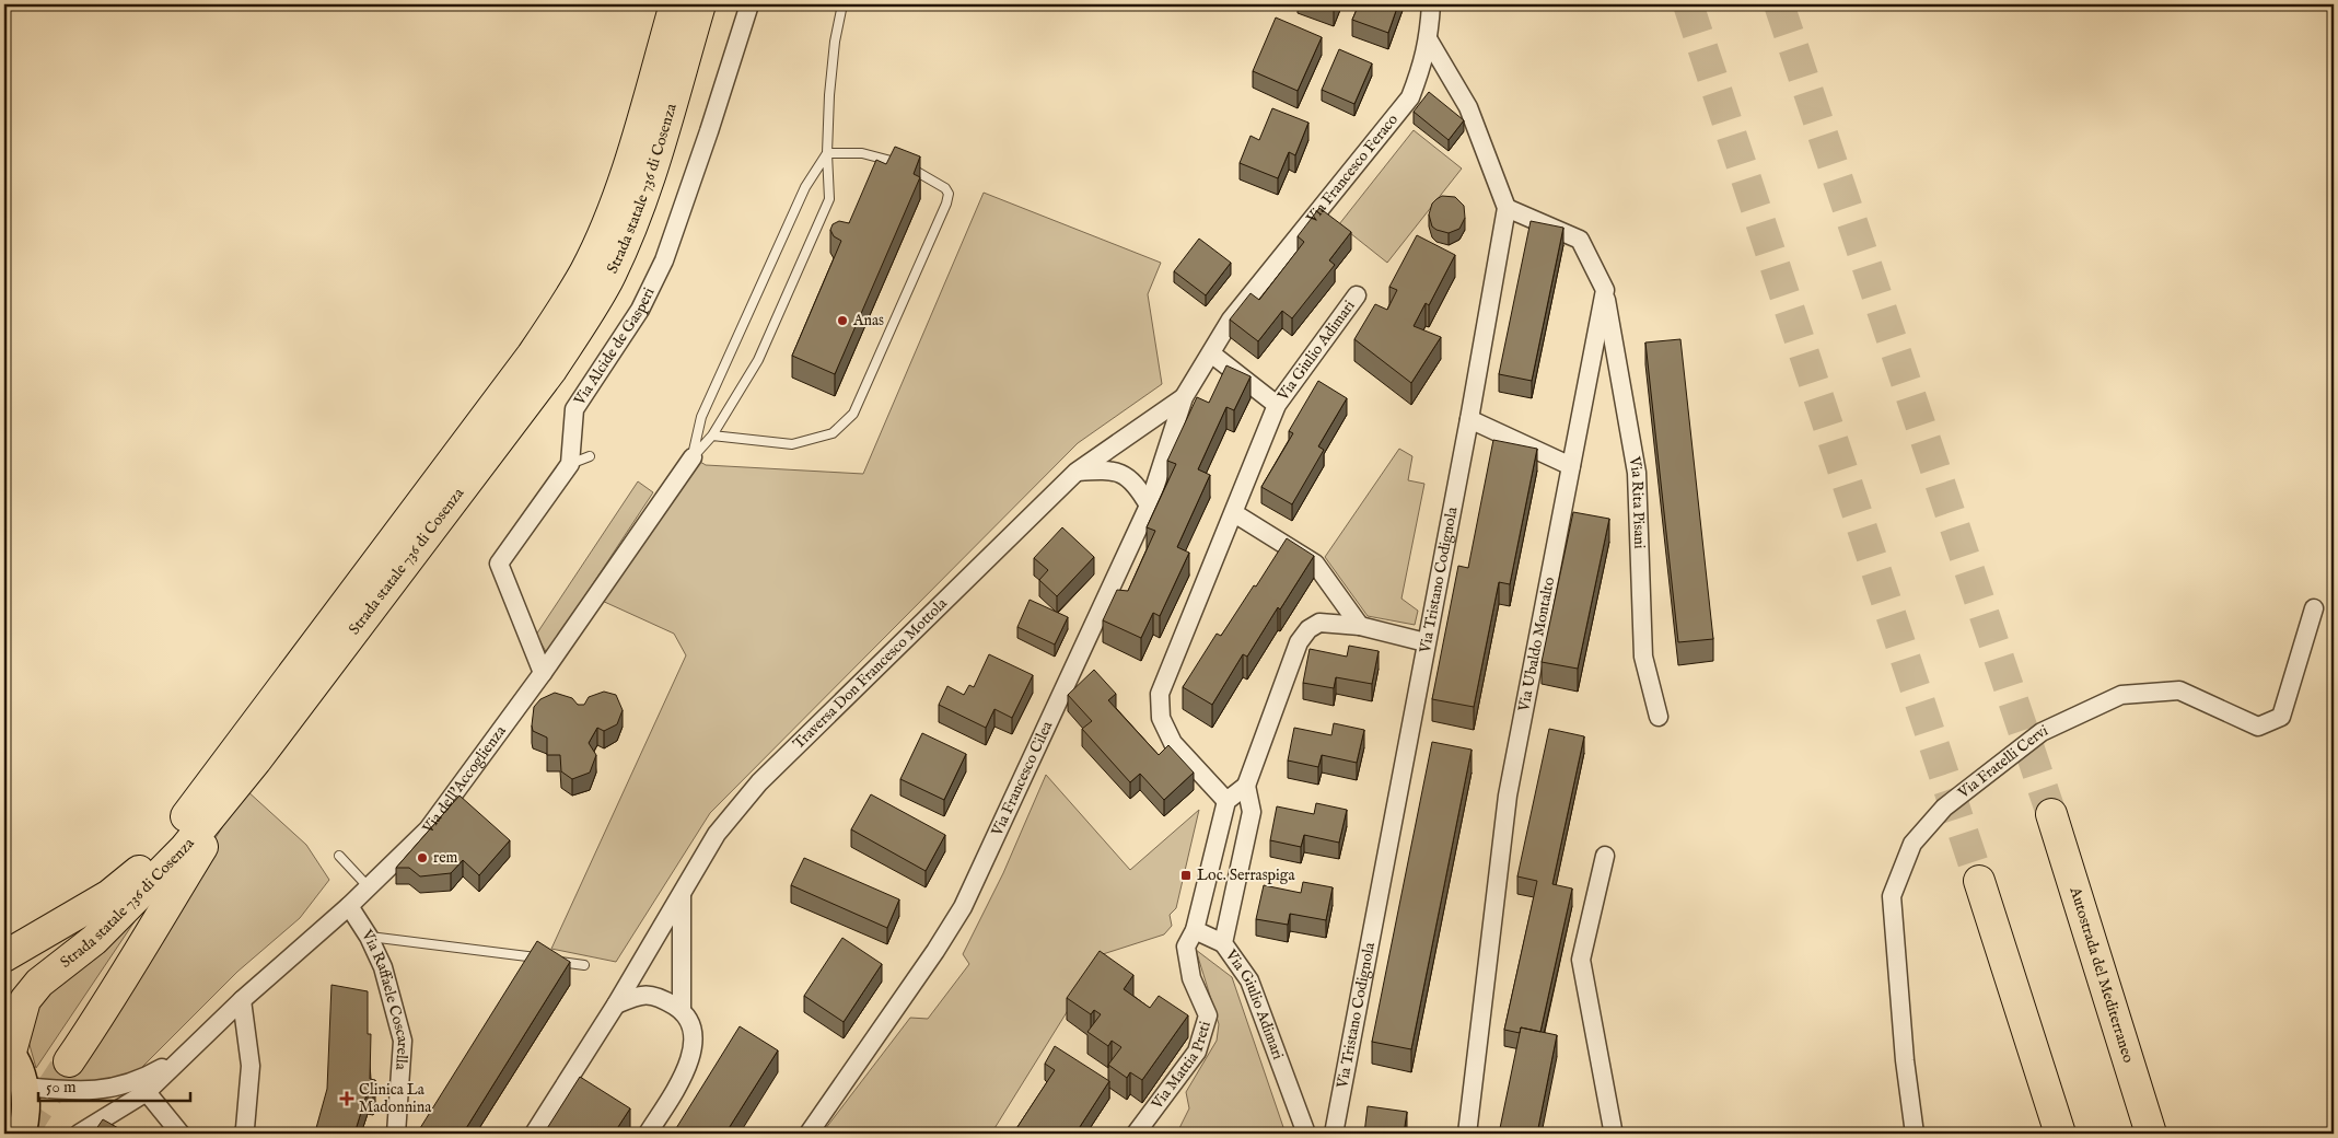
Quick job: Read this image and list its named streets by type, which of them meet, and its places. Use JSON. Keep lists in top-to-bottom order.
{
  "streets": {
    "highway": ["Strada statale 736 di Cosenza", "Autostrada del Mediterraneo"],
    "street": [
      "Via Francesco Feraco",
      "Via Alcide de Gasperi",
      "Via Giulio Adimari",
      "Via Rita Pisani",
      "Via Tristano Codignola",
      "Via Ubaldo Montalto",
      "Traversa Don Francesco Mottola",
      "Via Fratelli Cervi",
      "Via dell'Accoglienza",
      "Via Francesco Cilea",
      "Via Raffaele Coscarella",
      "Via Mattia Preti"
    ]
  },
  "crossings": [
    ["Via Francesco Feraco", "Via Giulio Adimari"],
    ["Via Francesco Feraco", "Traversa Don Francesco Mottola"],
    ["Via Francesco Feraco", "Via Francesco Cilea"],
    ["Via Giulio Adimari", "Via Mattia Preti"],
    ["Via Rita Pisani", "Via Ubaldo Montalto"],
    ["Traversa Don Francesco Mottola", "Via Francesco Cilea"],
    ["Via dell'Accoglienza", "Via Raffaele Coscarella"]
  ],
  "places": {
    "other": ["Anas", "rem"],
    "transit": ["Loc. Serraspiga"],
    "health": ["Clinica La Madonnina"]
  },
  "scale_bar": "50 m"
}
